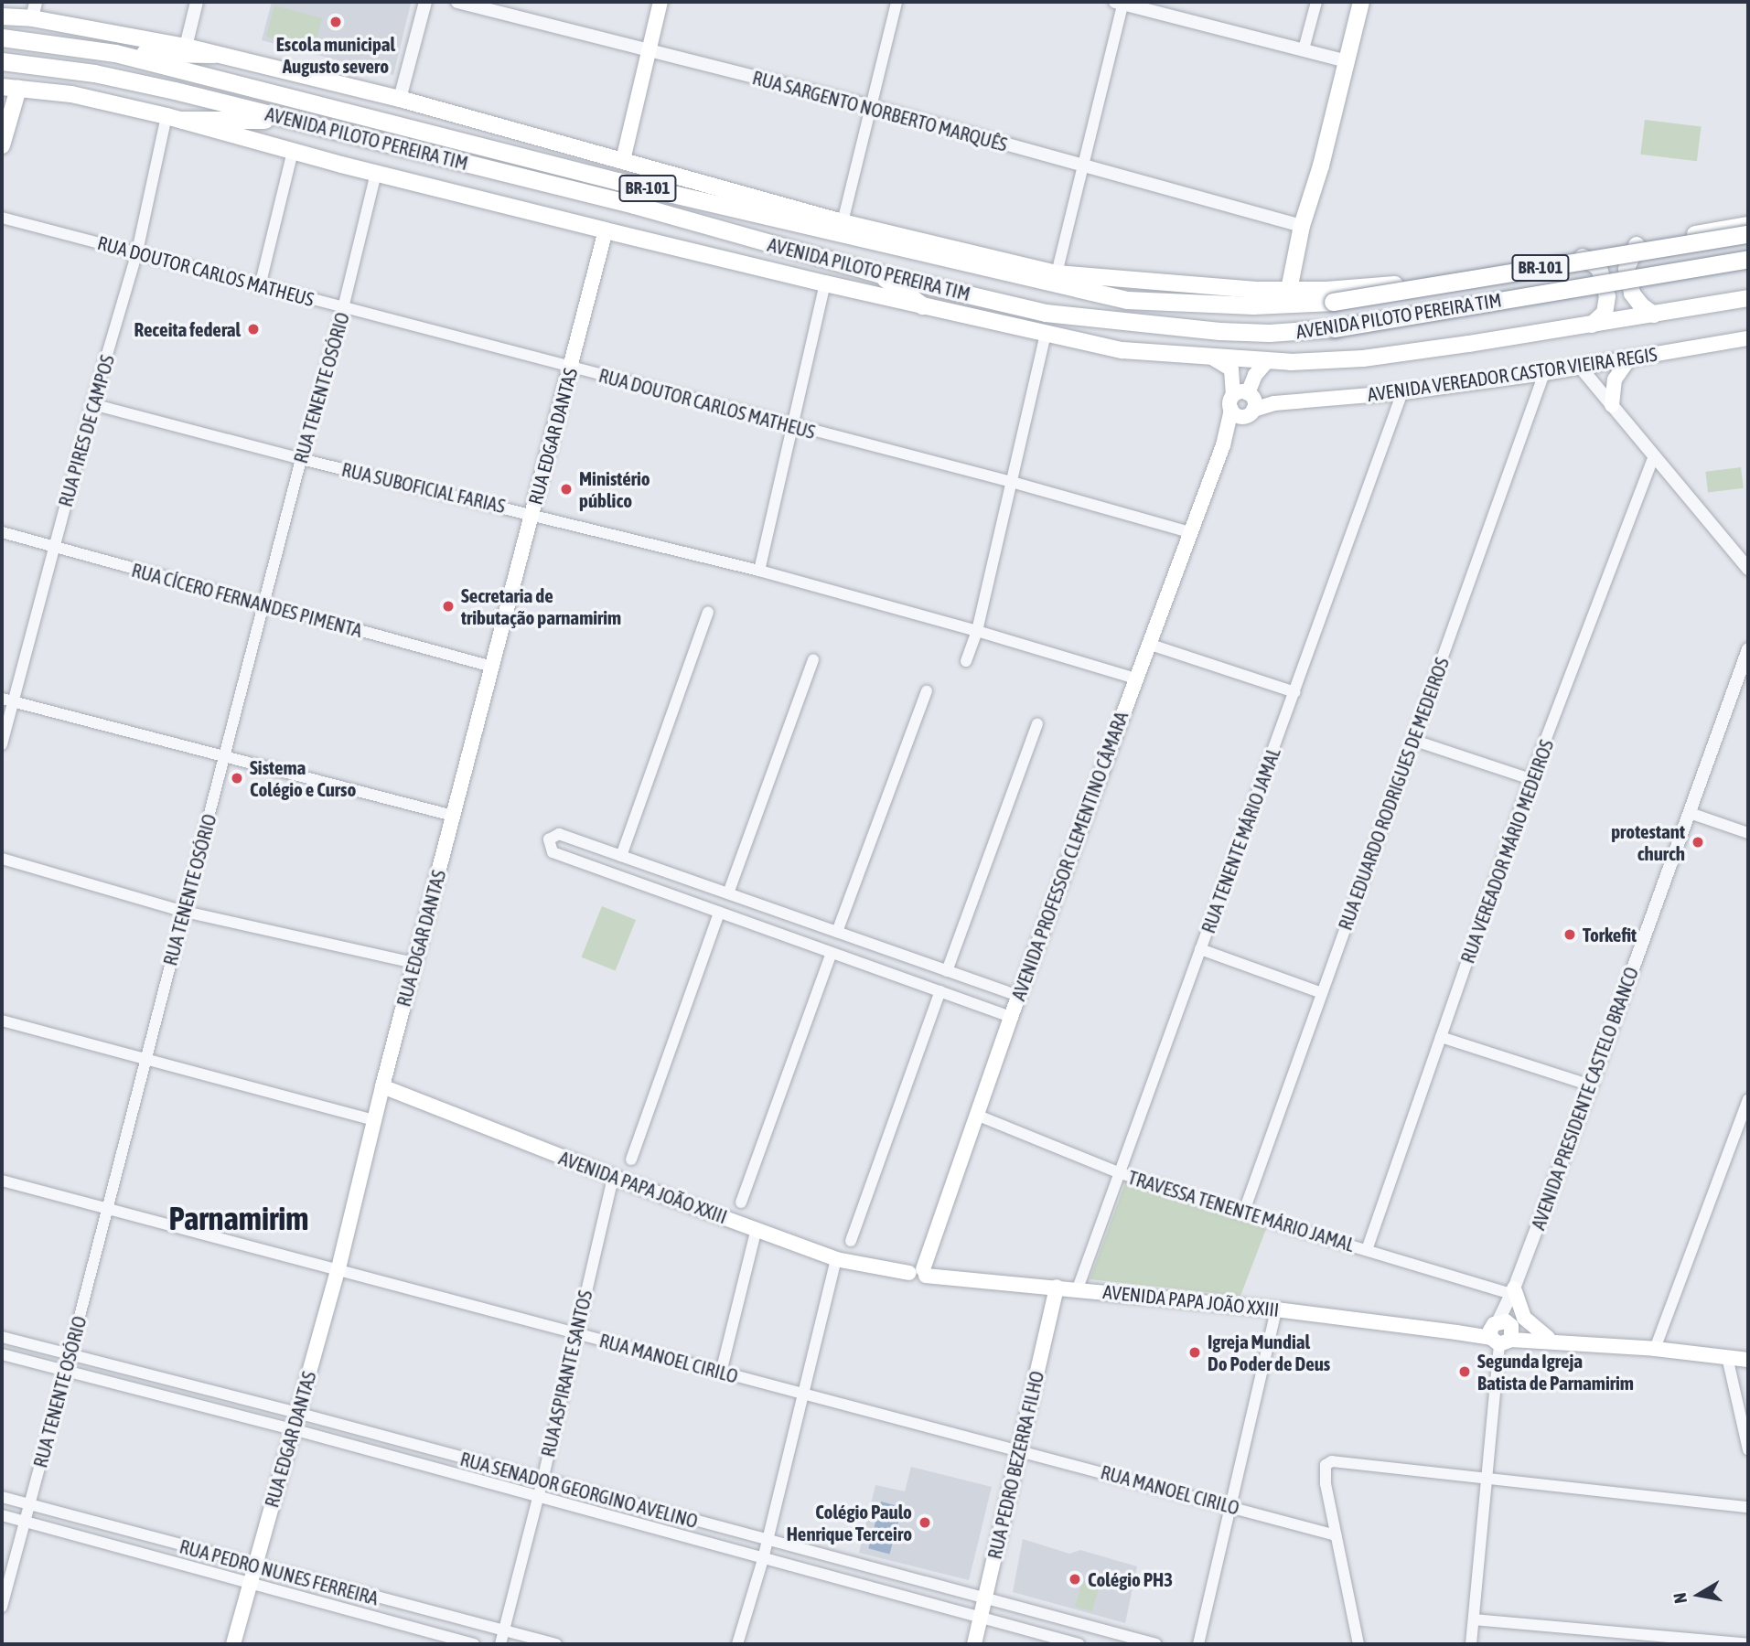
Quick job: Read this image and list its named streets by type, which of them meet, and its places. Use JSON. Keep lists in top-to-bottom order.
{
  "streets": {
    "highway": ["AVENIDA PILOTO PEREIRA TIM", "BR-101"],
    "main road": [
      "AVENIDA VEREADOR CASTOR VIEIRA REGIS",
      "RUA EDGAR DANTAS",
      "AVENIDA PROFESSOR CLEMENTINO CÂMARA",
      "AVENIDA PAPA JOÃO XXIII",
      "RUA PEDRO BEZERRA FILHO"
    ],
    "street": [
      "RUA SARGENTO NORBERTO MARQUÊS",
      "RUA DOUTOR CARLOS MATHEUS",
      "RUA TENENTE OSÓRIO",
      "RUA PIRES DE CAMPOS",
      "RUA SUBOFICIAL FARIAS",
      "RUA CÍCERO FERNANDES PIMENTA",
      "RUA EDUARDO RODRIGUES DE MEDEIROS",
      "RUA TENENTE MÁRIO JAMAL",
      "RUA VEREADOR MÁRIO MEDEIROS",
      "AVENIDA PRESIDENTE CASTELO BRANCO",
      "TRAVESSA TENENTE MÁRIO JAMAL",
      "RUA MANOEL CIRILO",
      "RUA ASPIRANTE SANTOS",
      "RUA SENADOR GEORGINO AVELINO",
      "RUA PEDRO NUNES FERREIRA"
    ]
  },
  "crossings": [
    ["RUA DOUTOR CARLOS MATHEUS", "RUA TENENTE OSÓRIO"],
    ["RUA DOUTOR CARLOS MATHEUS", "RUA PIRES DE CAMPOS"],
    ["RUA DOUTOR CARLOS MATHEUS", "RUA EDGAR DANTAS"],
    ["RUA DOUTOR CARLOS MATHEUS", "AVENIDA PROFESSOR CLEMENTINO CÂMARA"],
    ["AVENIDA VEREADOR CASTOR VIEIRA REGIS", "RUA EDUARDO RODRIGUES DE MEDEIROS"],
    ["AVENIDA VEREADOR CASTOR VIEIRA REGIS", "RUA TENENTE MÁRIO JAMAL"],
    ["AVENIDA VEREADOR CASTOR VIEIRA REGIS", "AVENIDA PROFESSOR CLEMENTINO CÂMARA"],
    ["RUA TENENTE OSÓRIO", "RUA SUBOFICIAL FARIAS"],
    ["RUA TENENTE OSÓRIO", "RUA CÍCERO FERNANDES PIMENTA"],
    ["RUA TENENTE OSÓRIO", "RUA MANOEL CIRILO"],
    ["RUA TENENTE OSÓRIO", "RUA SENADOR GEORGINO AVELINO"],
    ["RUA TENENTE OSÓRIO", "RUA PEDRO NUNES FERREIRA"],
    ["RUA PIRES DE CAMPOS", "RUA SUBOFICIAL FARIAS"],
    ["RUA PIRES DE CAMPOS", "RUA CÍCERO FERNANDES PIMENTA"],
    ["RUA EDGAR DANTAS", "RUA SUBOFICIAL FARIAS"],
    ["RUA EDGAR DANTAS", "RUA CÍCERO FERNANDES PIMENTA"],
    ["RUA EDGAR DANTAS", "AVENIDA PAPA JOÃO XXIII"],
    ["RUA EDGAR DANTAS", "RUA MANOEL CIRILO"],
    ["RUA EDGAR DANTAS", "RUA SENADOR GEORGINO AVELINO"],
    ["RUA EDGAR DANTAS", "RUA PEDRO NUNES FERREIRA"],
    ["RUA SUBOFICIAL FARIAS", "AVENIDA PROFESSOR CLEMENTINO CÂMARA"],
    ["RUA EDUARDO RODRIGUES DE MEDEIROS", "TRAVESSA TENENTE MÁRIO JAMAL"],
    ["RUA TENENTE MÁRIO JAMAL", "AVENIDA PAPA JOÃO XXIII"],
    ["RUA TENENTE MÁRIO JAMAL", "TRAVESSA TENENTE MÁRIO JAMAL"],
    ["RUA VEREADOR MÁRIO MEDEIROS", "TRAVESSA TENENTE MÁRIO JAMAL"],
    ["AVENIDA PROFESSOR CLEMENTINO CÂMARA", "AVENIDA PAPA JOÃO XXIII"],
    ["AVENIDA PROFESSOR CLEMENTINO CÂMARA", "TRAVESSA TENENTE MÁRIO JAMAL"],
    ["AVENIDA PRESIDENTE CASTELO BRANCO", "AVENIDA PAPA JOÃO XXIII"],
    ["AVENIDA PRESIDENTE CASTELO BRANCO", "TRAVESSA TENENTE MÁRIO JAMAL"],
    ["AVENIDA PAPA JOÃO XXIII", "RUA ASPIRANTE SANTOS"],
    ["AVENIDA PAPA JOÃO XXIII", "RUA PEDRO BEZERRA FILHO"],
    ["RUA MANOEL CIRILO", "RUA ASPIRANTE SANTOS"],
    ["RUA MANOEL CIRILO", "RUA PEDRO BEZERRA FILHO"],
    ["RUA ASPIRANTE SANTOS", "RUA SENADOR GEORGINO AVELINO"],
    ["RUA ASPIRANTE SANTOS", "RUA PEDRO NUNES FERREIRA"],
    ["RUA PEDRO BEZERRA FILHO", "RUA SENADOR GEORGINO AVELINO"]
  ],
  "districts": ["Parnamirim"],
  "places": [
    "Escola municipal Augusto severo",
    "Receita federal",
    "Ministério público",
    "Secretaria de tributação parnamirim",
    "Sistema Colégio e Curso",
    "protestant church",
    "Torkefit",
    "Igreja Mundial Do Poder de Deus",
    "Segunda Igreja Batista de Parnamirim",
    "Colégio Paulo Henrique Terceiro",
    "Colégio PH3"
  ],
  "north": "left"
}
